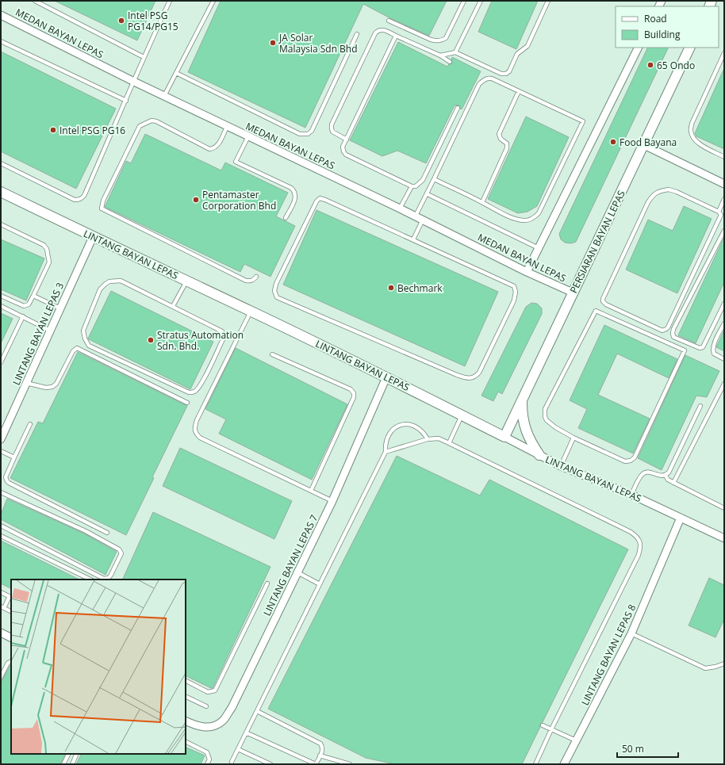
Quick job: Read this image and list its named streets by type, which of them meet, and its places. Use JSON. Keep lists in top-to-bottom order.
{
  "streets": {
    "street": [
      "MEDAN BAYAN LEPAS",
      "PERSIARAN BAYAN LEPAS",
      "LINTANG BAYAN LEPAS",
      "LINTANG BAYAN LEPAS 3",
      "LINTANG BAYAN LEPAS 7",
      "LINTANG BAYAN LEPAS 8"
    ]
  },
  "crossings": [
    ["MEDAN BAYAN LEPAS", "PERSIARAN BAYAN LEPAS"],
    ["PERSIARAN BAYAN LEPAS", "LINTANG BAYAN LEPAS"],
    ["LINTANG BAYAN LEPAS", "LINTANG BAYAN LEPAS 3"],
    ["LINTANG BAYAN LEPAS", "LINTANG BAYAN LEPAS 7"],
    ["LINTANG BAYAN LEPAS", "LINTANG BAYAN LEPAS 8"]
  ],
  "places": [
    "Intel PSG PG14/PG15",
    "JA Solar Malaysia Sdn Bhd",
    "65 Ondo",
    "Intel PSG PG16",
    "Food Bayana",
    "Pentamaster Corporation Bhd",
    "Bechmark",
    "Stratus Automation Sdn. Bhd."
  ],
  "legend": ["Road", "Building"],
  "scale_bar": "50 m"
}
